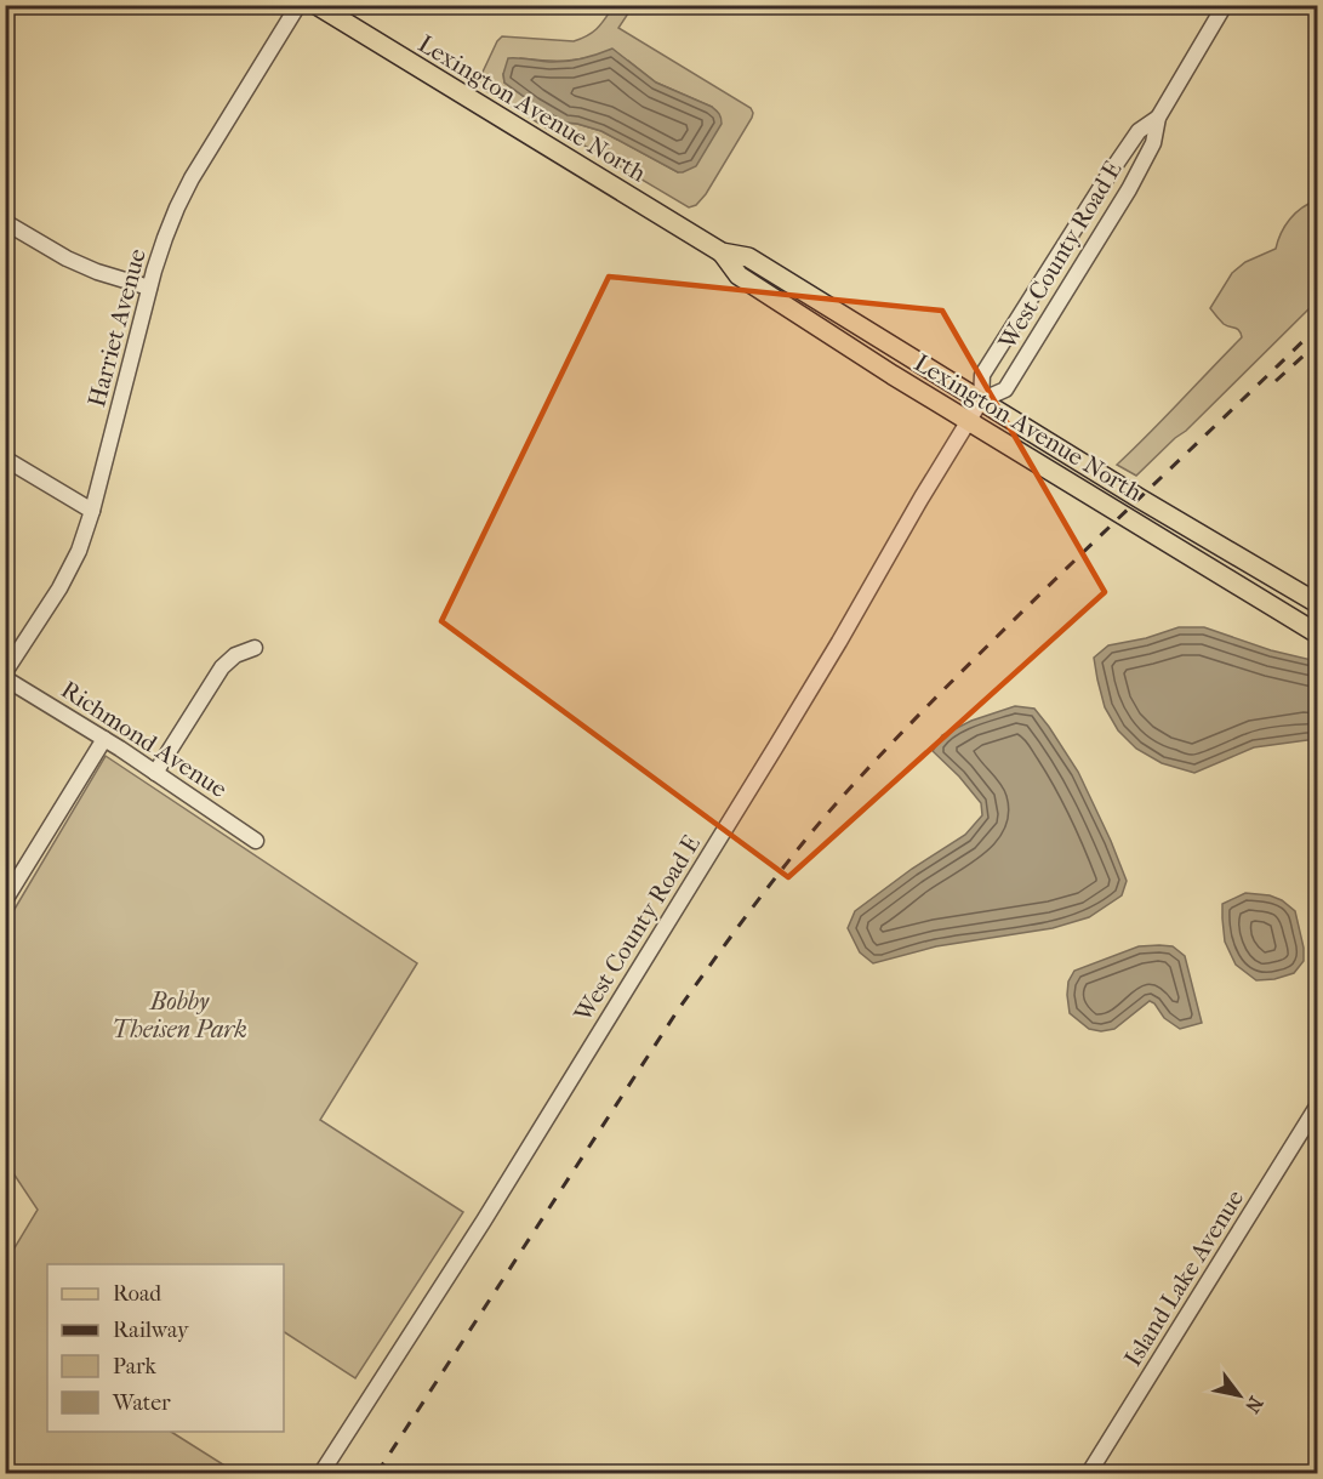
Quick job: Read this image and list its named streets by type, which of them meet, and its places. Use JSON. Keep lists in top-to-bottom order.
{
  "streets": {
    "main road": ["Lexington Avenue North"],
    "street": [
      "West County Road E",
      "Harriet Avenue",
      "Richmond Avenue",
      "Island Lake Avenue"
    ]
  },
  "crossings": [
    ["Lexington Avenue North", "West County Road E"]
  ],
  "parks": ["Bobby Theisen Park"],
  "legend": [
    "Road",
    "Railway",
    "Park",
    "Water"
  ],
  "north": "bottom right"
}
